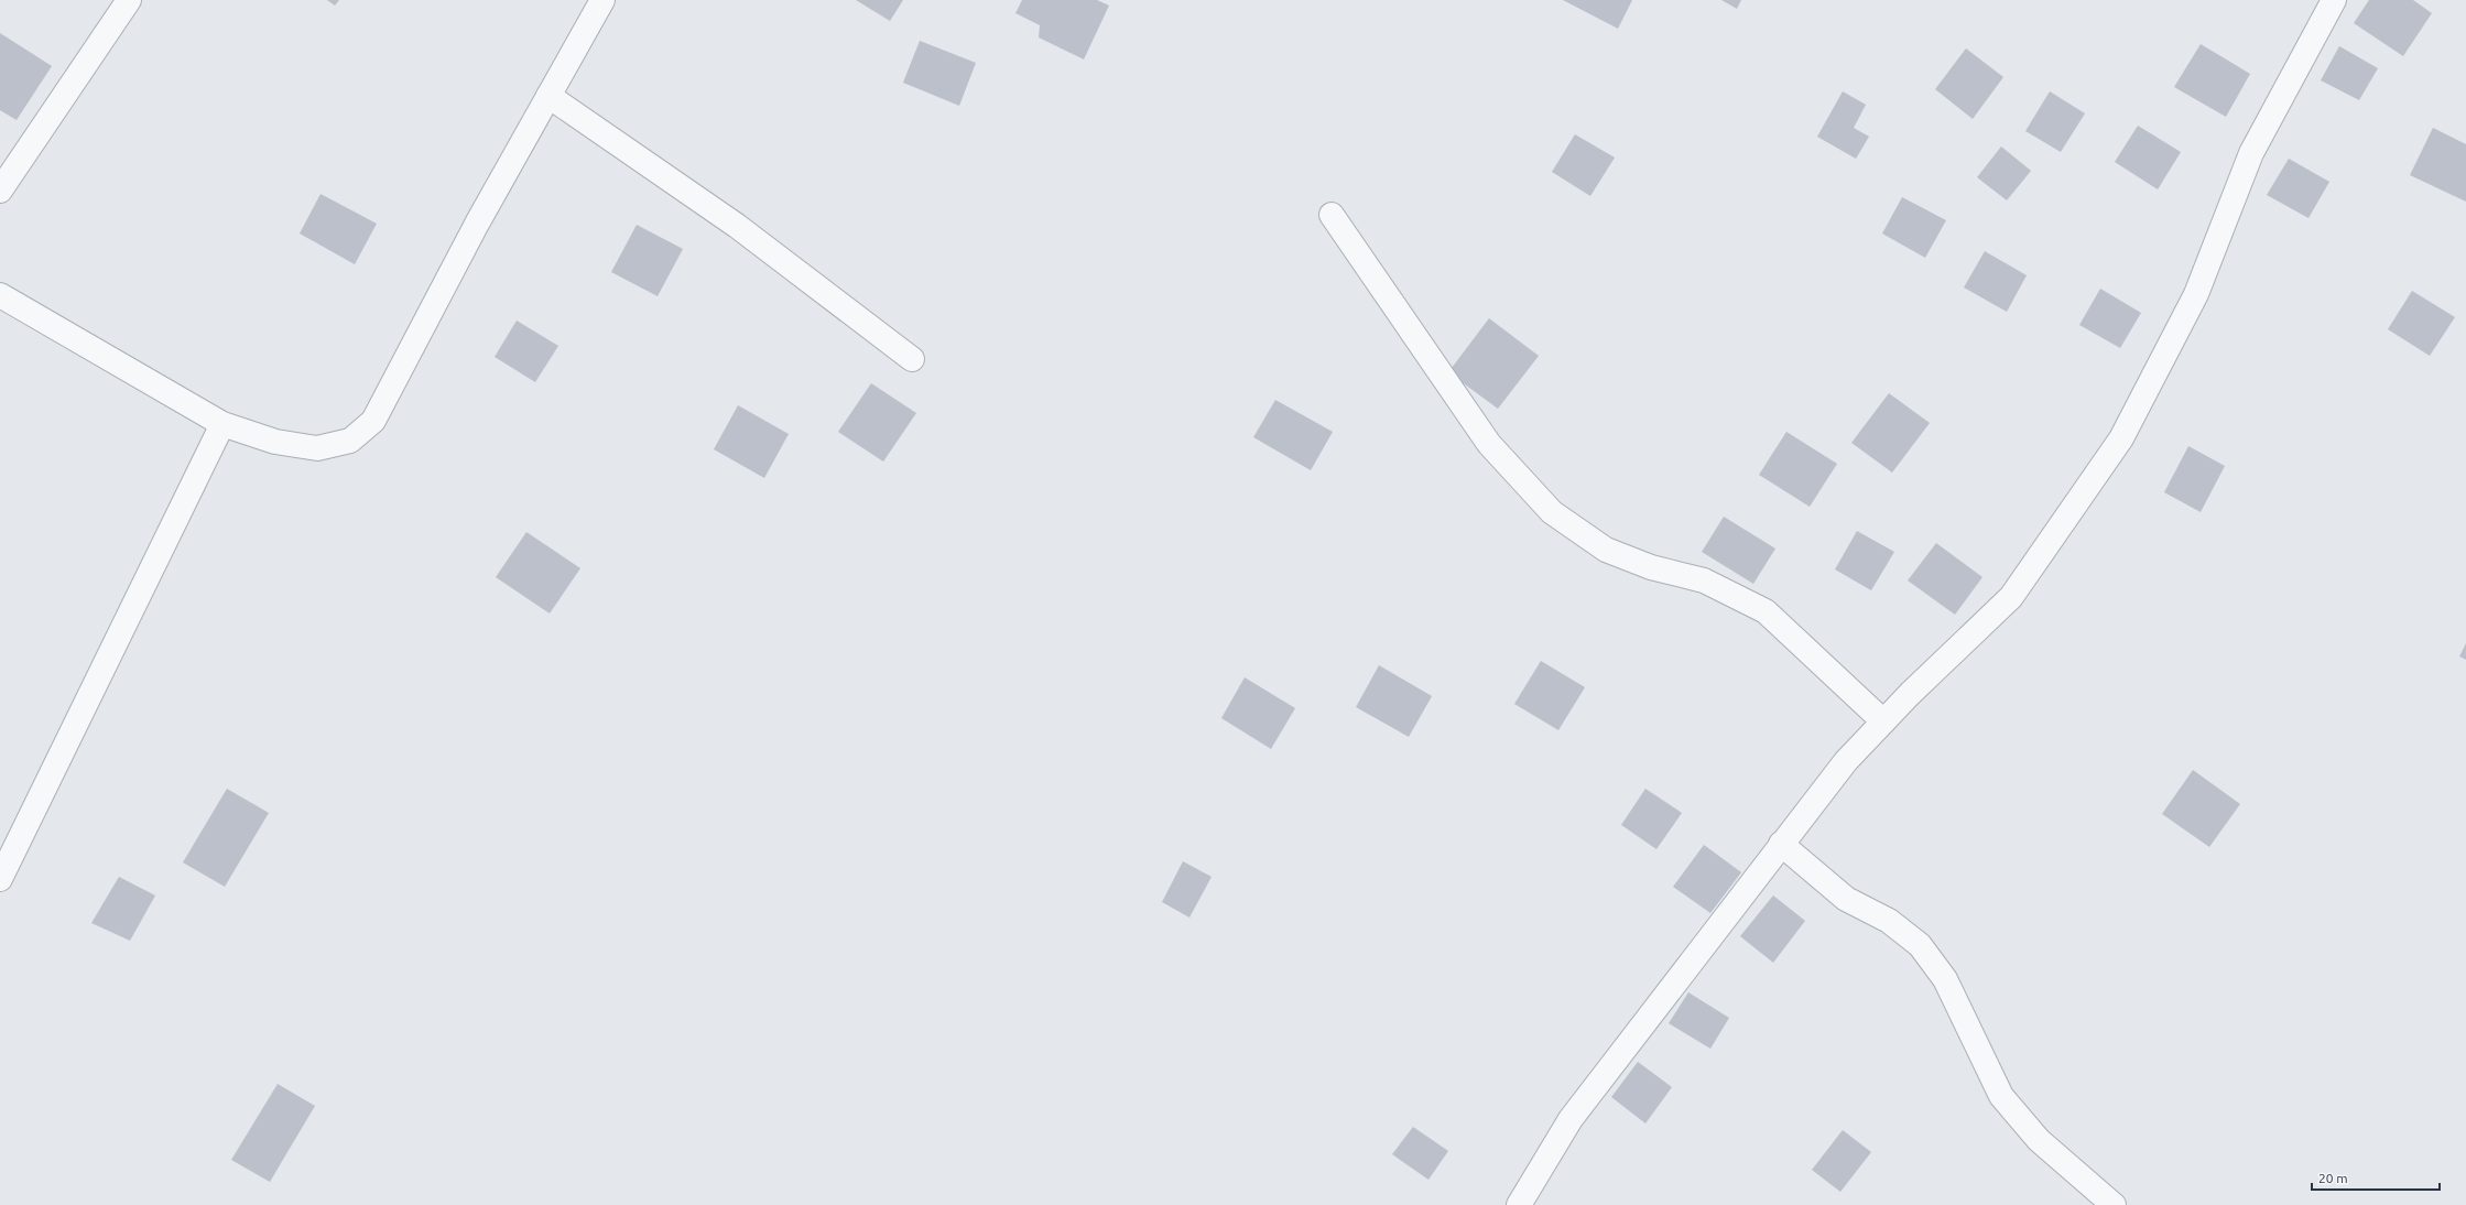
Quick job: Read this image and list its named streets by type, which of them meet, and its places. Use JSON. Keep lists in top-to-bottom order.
{
  "scale_bar": "20 m"
}
